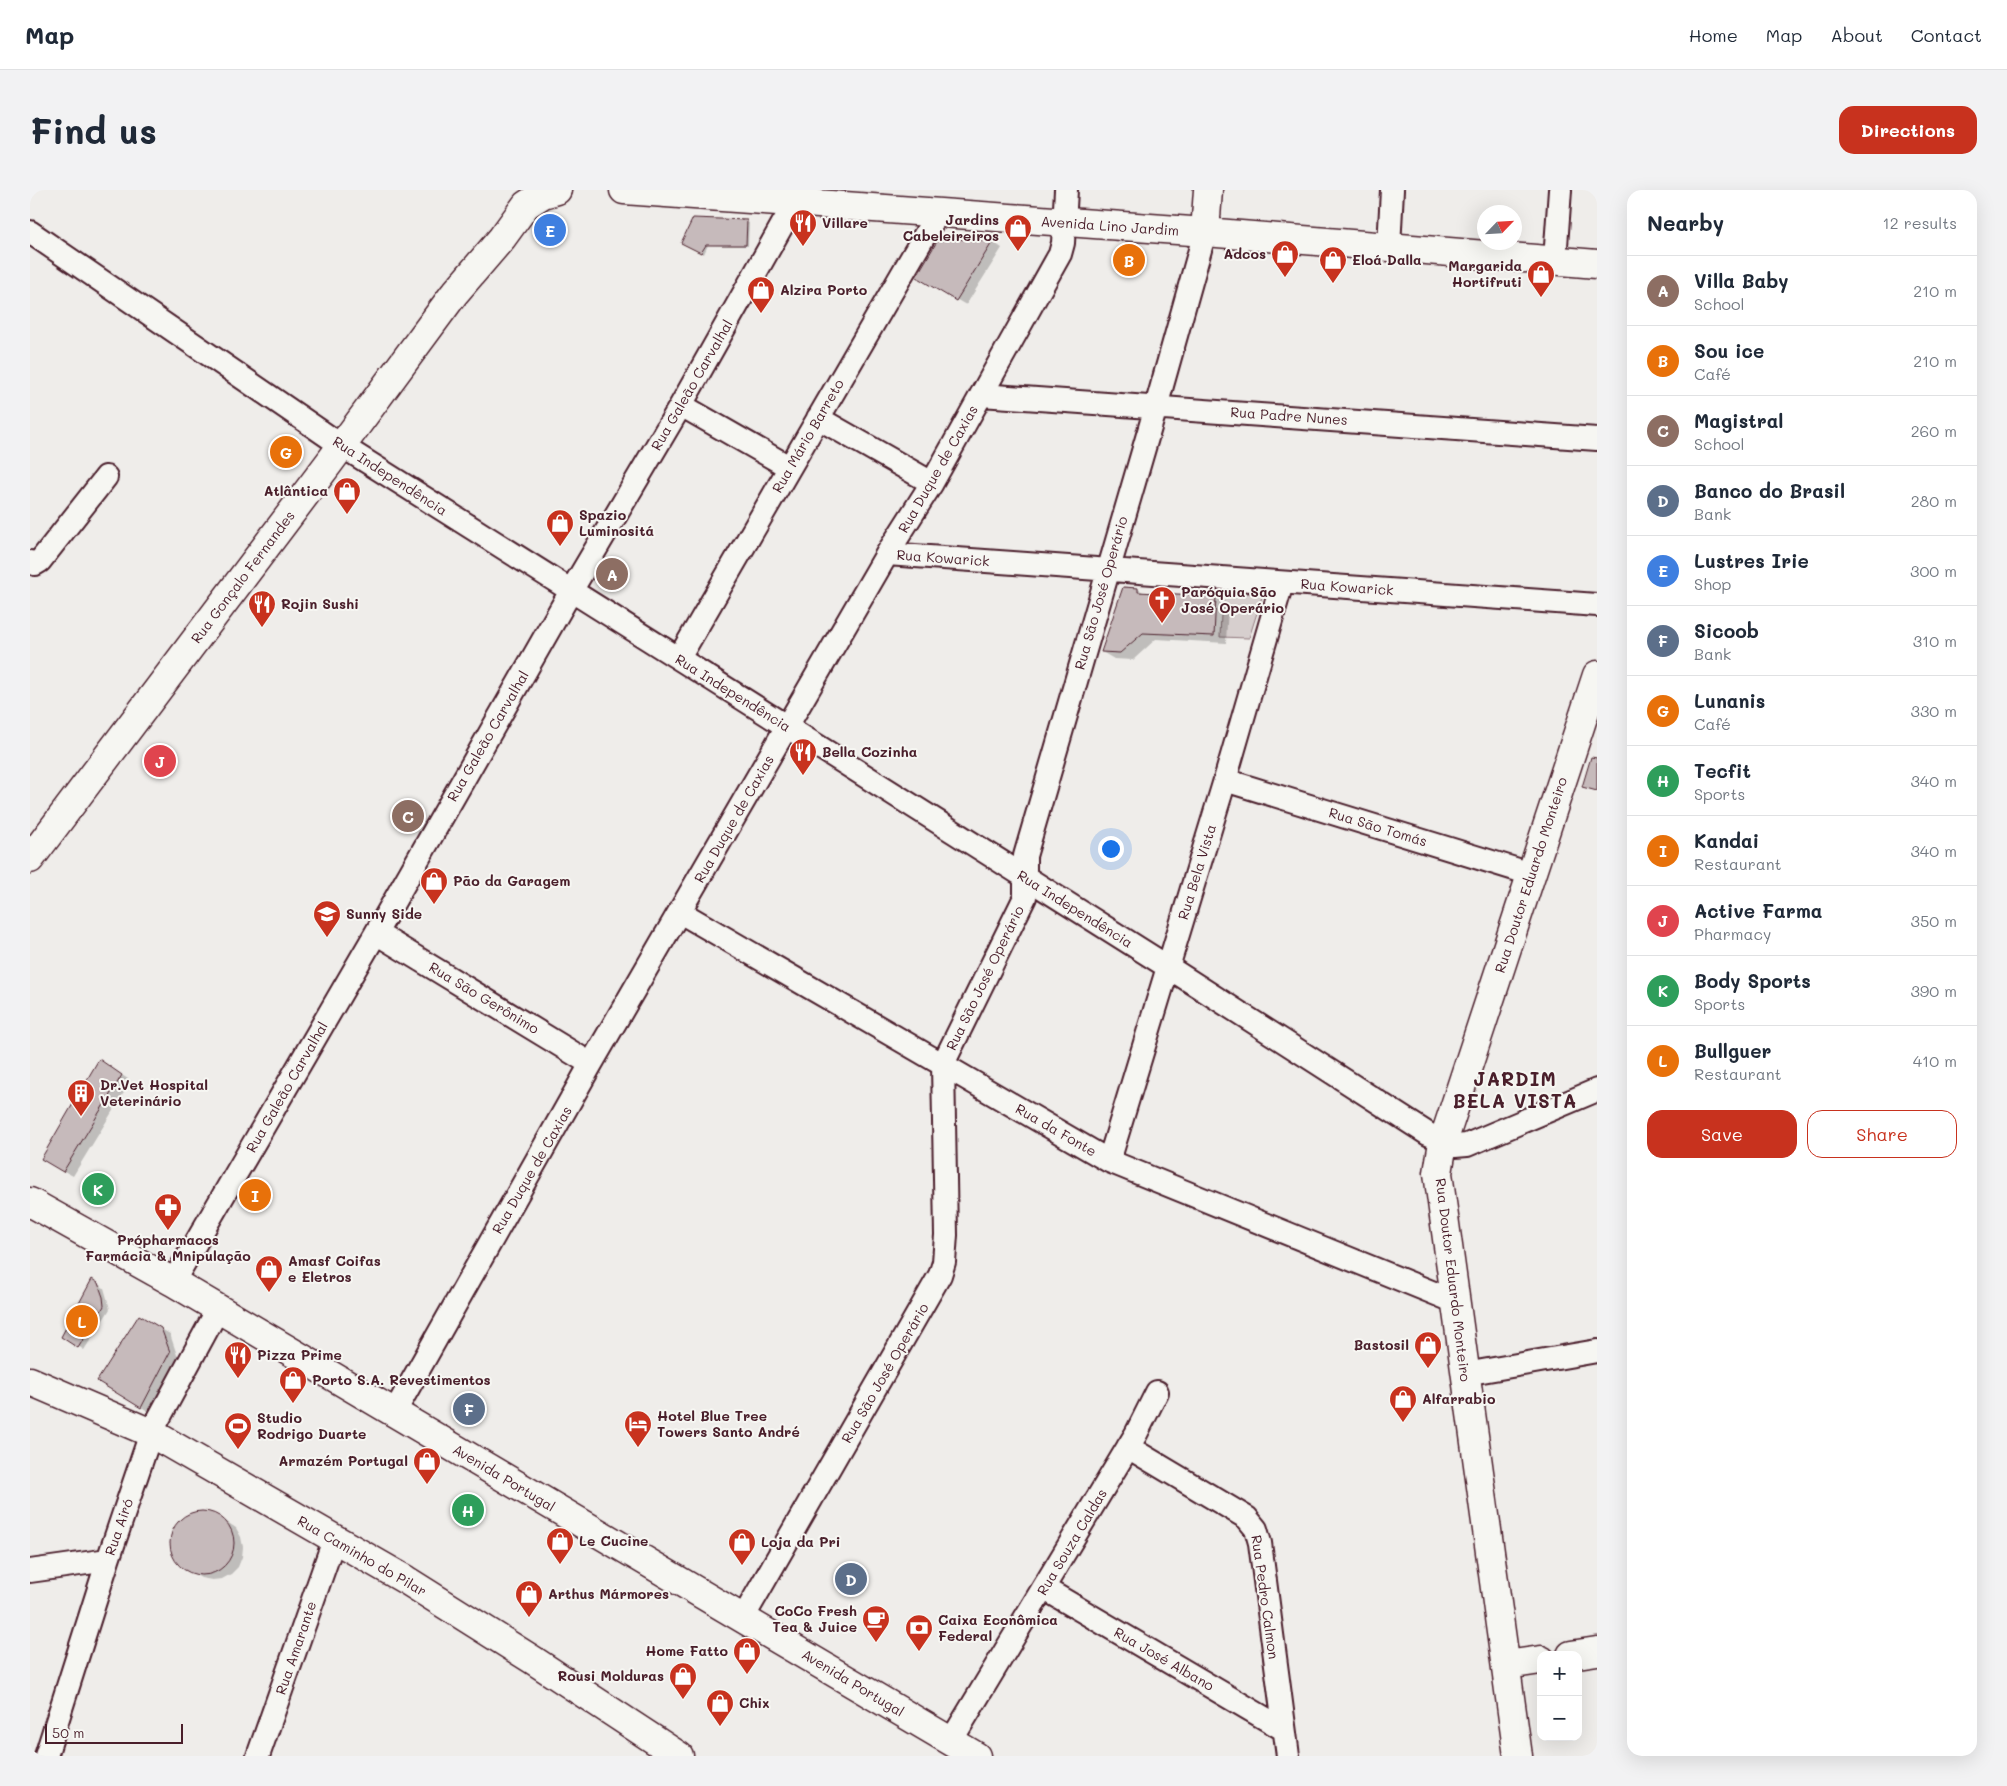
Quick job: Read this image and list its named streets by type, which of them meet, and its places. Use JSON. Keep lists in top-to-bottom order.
{
  "streets": {
    "main road": [
      "Avenida Lino Jardim",
      "Rua Gonçalo Fernandes",
      "Rua São José Operário",
      "Rua Doutor Eduardo Monteiro",
      "Avenida Portugal",
      "Rua Caminho do Pilar"
    ],
    "street": [
      "Rua Galeão Carvalhal",
      "Rua Padre Nunes",
      "Rua Mário Barreto",
      "Rua Duque de Caxias",
      "Rua Independência",
      "Rua Kowarick",
      "Rua São Tomás",
      "Rua Bela Vista",
      "Rua São Gerônimo",
      "Rua da Fonte",
      "Rua Airó",
      "Rua Souza Caldas",
      "Rua Pedro Calmon",
      "Rua Amarante",
      "Rua José Albano"
    ]
  },
  "crossings": [
    ["Avenida Lino Jardim", "Rua Galeão Carvalhal"],
    ["Avenida Lino Jardim", "Rua Mário Barreto"],
    ["Avenida Lino Jardim", "Rua Duque de Caxias"],
    ["Avenida Lino Jardim", "Rua São José Operário"],
    ["Rua Galeão Carvalhal", "Rua Independência"],
    ["Rua Galeão Carvalhal", "Rua São Gerônimo"],
    ["Rua Galeão Carvalhal", "Avenida Portugal"],
    ["Rua Padre Nunes", "Rua Duque de Caxias"],
    ["Rua Padre Nunes", "Rua São José Operário"],
    ["Rua Mário Barreto", "Rua Independência"],
    ["Rua Duque de Caxias", "Rua Independência"],
    ["Rua Duque de Caxias", "Rua Kowarick"],
    ["Rua Duque de Caxias", "Rua São Gerônimo"],
    ["Rua Duque de Caxias", "Rua da Fonte"],
    ["Rua Duque de Caxias", "Avenida Portugal"],
    ["Rua Independência", "Rua Gonçalo Fernandes"],
    ["Rua Independência", "Rua São José Operário"],
    ["Rua Independência", "Rua Bela Vista"],
    ["Rua Independência", "Rua Doutor Eduardo Monteiro"],
    ["Rua Kowarick", "Rua São José Operário"],
    ["Rua Kowarick", "Rua Bela Vista"],
    ["Rua São José Operário", "Rua da Fonte"],
    ["Rua São José Operário", "Avenida Portugal"],
    ["Rua São Tomás", "Rua Bela Vista"],
    ["Rua São Tomás", "Rua Doutor Eduardo Monteiro"],
    ["Rua Bela Vista", "Rua da Fonte"],
    ["Rua Doutor Eduardo Monteiro", "Rua da Fonte"],
    ["Avenida Portugal", "Rua Airó"],
    ["Avenida Portugal", "Rua Souza Caldas"],
    ["Rua Airó", "Rua Caminho do Pilar"],
    ["Rua Souza Caldas", "Rua Pedro Calmon"],
    ["Rua Souza Caldas", "Rua José Albano"],
    ["Rua Caminho do Pilar", "Rua Amarante"],
    ["Rua Pedro Calmon", "Rua José Albano"]
  ],
  "districts": ["JARDIM BELA VISTA"],
  "places": {
    "restaurant": [
      "Villare",
      "Rojin Sushi",
      "Bella Cozinha",
      "Pizza Prime"
    ],
    "shop": [
      "Jardins Cabeleireiros",
      "Adcos",
      "Eloá Dalla",
      "Margarida Hortifruti",
      "Alzira Porto",
      "Atlântica",
      "Spazio Luminositá",
      "Pão da Garagem",
      "Amasf Coifas e Eletros",
      "Bastosil",
      "Porto S.A. Revestimentos",
      "Alfarrabio",
      "Armazém Portugal",
      "Le Cucine",
      "Loja da Pri",
      "Arthus Mármores",
      "Home Fatto",
      "Rousi Molduras",
      "Chix"
    ],
    "church": ["Paróquia São José Operário"],
    "school or university": ["Sunny Side"],
    "building": ["Dr.Vet Hospital Veterinário"],
    "pharmacy": ["Própharmacos Farmácia & Mnipulação"],
    "hotel": ["Hotel Blue Tree Towers Santo André"],
    "sports": ["Studio Rodrigo Duarte"],
    "cafe": ["CoCo Fresh Tea & Juice"],
    "bank": ["Caixa Econômica Federal"]
  },
  "scale_bar": "50 m",
  "north": "top right",
  "page": {
    "header": "Map",
    "nav": [
      "Home",
      "Map",
      "About",
      "Contact"
    ],
    "buttons": [
      "Directions",
      ["Save", "Share"]
    ],
    "title": "Find us",
    "heading": ["Nearby", "12 results"],
    "pins": [
      "E",
      "B",
      "G",
      "A",
      "J",
      "C",
      "K",
      "I",
      "L",
      "F",
      "H",
      "D"
    ],
    "list": [
      {
        "mark": "A",
        "name": "Villa Baby",
        "note": "School",
        "value": "210 m"
      },
      {
        "mark": "B",
        "name": "Sou ice",
        "note": "Café",
        "value": "210 m"
      },
      {
        "mark": "C",
        "name": "Magistral",
        "note": "School",
        "value": "260 m"
      },
      {
        "mark": "D",
        "name": "Banco do Brasil",
        "note": "Bank",
        "value": "280 m"
      },
      {
        "mark": "E",
        "name": "Lustres Irie",
        "note": "Shop",
        "value": "300 m"
      },
      {
        "mark": "F",
        "name": "Sicoob",
        "note": "Bank",
        "value": "310 m"
      },
      {
        "mark": "G",
        "name": "Lunanis",
        "note": "Café",
        "value": "330 m"
      },
      {
        "mark": "H",
        "name": "Tecfit",
        "note": "Sports",
        "value": "340 m"
      },
      {
        "mark": "I",
        "name": "Kandai",
        "note": "Restaurant",
        "value": "340 m"
      },
      {
        "mark": "J",
        "name": "Active Farma",
        "note": "Pharmacy",
        "value": "350 m"
      },
      {
        "mark": "K",
        "name": "Body Sports",
        "note": "Sports",
        "value": "390 m"
      },
      {
        "mark": "L",
        "name": "Bullguer",
        "note": "Restaurant",
        "value": "410 m"
      }
    ],
    "map_buttons": ["+", "−"],
    "scale": "50 m"
  }
}
